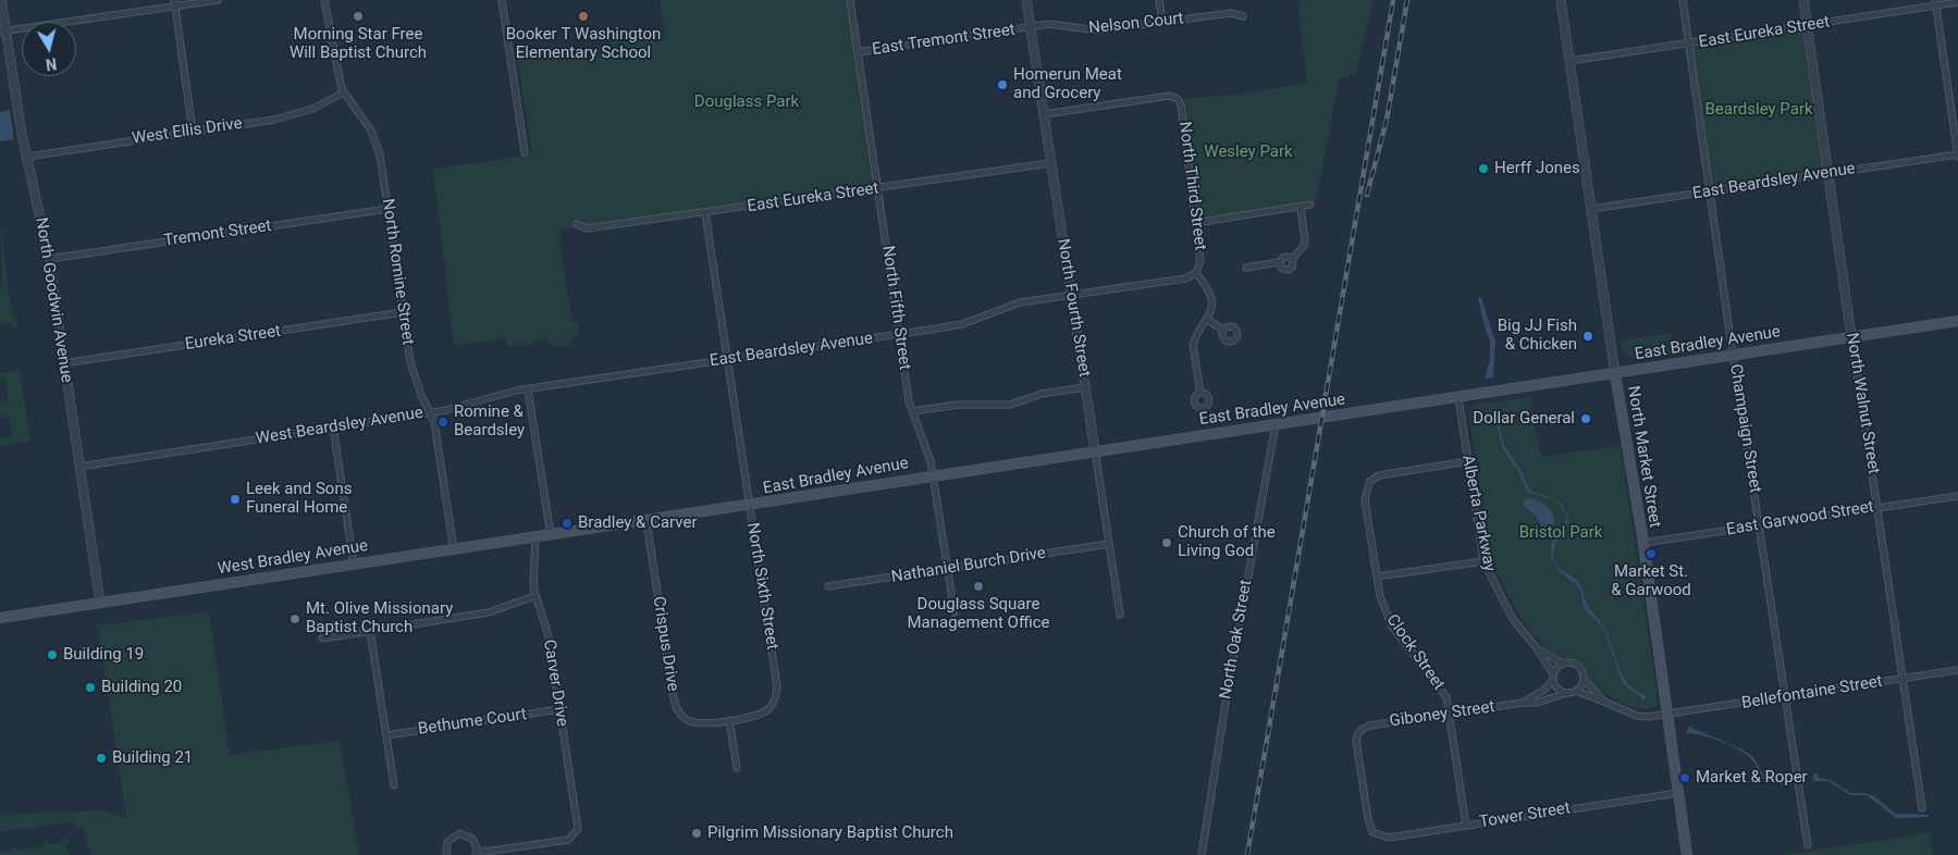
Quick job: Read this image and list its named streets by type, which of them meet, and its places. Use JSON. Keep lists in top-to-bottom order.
{
  "streets": {
    "main road": ["East Bradley Avenue", "North Market Street", "West Bradley Avenue"],
    "street": [
      "Nelson Court",
      "East Eureka Street",
      "East Tremont Street",
      "West Ellis Drive",
      "East Beardsley Avenue",
      "North Third Street",
      "Tremont Street",
      "North Romine Street",
      "North Goodwin Avenue",
      "North Fifth Street",
      "North Fourth Street",
      "Eureka Street",
      "North Walnut Street",
      "West Beardsley Avenue",
      "Champaign Street",
      "Alberta Parkway",
      "East Garwood Street",
      "Nathaniel Burch Drive",
      "North Sixth Street",
      "North Oak Street",
      "Crispus Drive",
      "Clock Street",
      "Carver Drive",
      "Bellefontaine Street",
      "Giboney Street",
      "Bethume Court",
      "Tower Street"
    ]
  },
  "crossings": [
    ["Nelson Court", "East Tremont Street"],
    ["Nelson Court", "North Fourth Street"],
    ["East Eureka Street", "North Fifth Street"],
    ["East Eureka Street", "North Fourth Street"],
    ["East Eureka Street", "North Walnut Street"],
    ["East Eureka Street", "Champaign Street"],
    ["East Eureka Street", "North Market Street"],
    ["East Eureka Street", "North Sixth Street"],
    ["East Tremont Street", "North Fifth Street"],
    ["East Tremont Street", "North Fourth Street"],
    ["West Ellis Drive", "North Romine Street"],
    ["West Ellis Drive", "North Goodwin Avenue"],
    ["East Beardsley Avenue", "North Third Street"],
    ["East Beardsley Avenue", "North Fifth Street"],
    ["East Beardsley Avenue", "North Fourth Street"],
    ["East Beardsley Avenue", "North Walnut Street"],
    ["East Beardsley Avenue", "West Beardsley Avenue"],
    ["East Beardsley Avenue", "Champaign Street"],
    ["East Beardsley Avenue", "North Market Street"],
    ["East Beardsley Avenue", "North Sixth Street"],
    ["North Third Street", "North Fourth Street"],
    ["Tremont Street", "North Romine Street"],
    ["Tremont Street", "North Goodwin Avenue"],
    ["North Romine Street", "Eureka Street"],
    ["North Romine Street", "West Beardsley Avenue"],
    ["North Romine Street", "West Bradley Avenue"],
    ["North Goodwin Avenue", "Eureka Street"],
    ["North Goodwin Avenue", "West Beardsley Avenue"],
    ["North Goodwin Avenue", "West Bradley Avenue"],
    ["North Fifth Street", "East Bradley Avenue"],
    ["North Fifth Street", "Nathaniel Burch Drive"],
    ["North Fourth Street", "East Bradley Avenue"],
    ["North Fourth Street", "Nathaniel Burch Drive"],
    ["East Bradley Avenue", "North Walnut Street"],
    ["East Bradley Avenue", "Champaign Street"],
    ["East Bradley Avenue", "North Market Street"],
    ["East Bradley Avenue", "Alberta Parkway"],
    ["East Bradley Avenue", "West Bradley Avenue"],
    ["East Bradley Avenue", "North Sixth Street"],
    ["East Bradley Avenue", "North Oak Street"],
    ["East Bradley Avenue", "Crispus Drive"],
    ["North Walnut Street", "East Garwood Street"],
    ["North Walnut Street", "Bellefontaine Street"],
    ["Champaign Street", "East Garwood Street"],
    ["Champaign Street", "Bellefontaine Street"],
    ["North Market Street", "East Garwood Street"],
    ["North Market Street", "Bellefontaine Street"],
    ["North Market Street", "Tower Street"],
    ["Alberta Parkway", "Clock Street"],
    ["Alberta Parkway", "Giboney Street"],
    ["West Bradley Avenue", "Carver Drive"],
    ["North Sixth Street", "Crispus Drive"],
    ["Clock Street", "Giboney Street"],
    ["Clock Street", "Tower Street"],
    ["Carver Drive", "Bethume Court"],
    ["Giboney Street", "Tower Street"]
  ],
  "parks": [
    "Douglass Park",
    "Beardsley Park",
    "Wesley Park",
    "Bristol Park"
  ],
  "places": [
    "Morning Star Free Will Baptist Church",
    "Booker T Washington Elementary School",
    "Homerun Meat and Grocery",
    "Herff Jones",
    "Big JJ Fish & Chicken",
    "Dollar General",
    "Romine & Beardsley",
    "Leek and Sons Funeral Home",
    "Bradley & Carver",
    "Church of the Living God",
    "Market St. & Garwood",
    "Douglass Square Management Office",
    "Mt. Olive Missionary Baptist Church",
    "Building 19",
    "Building 20",
    "Building 21",
    "Market & Roper",
    "Pilgrim Missionary Baptist Church"
  ],
  "north": "bottom"
}
